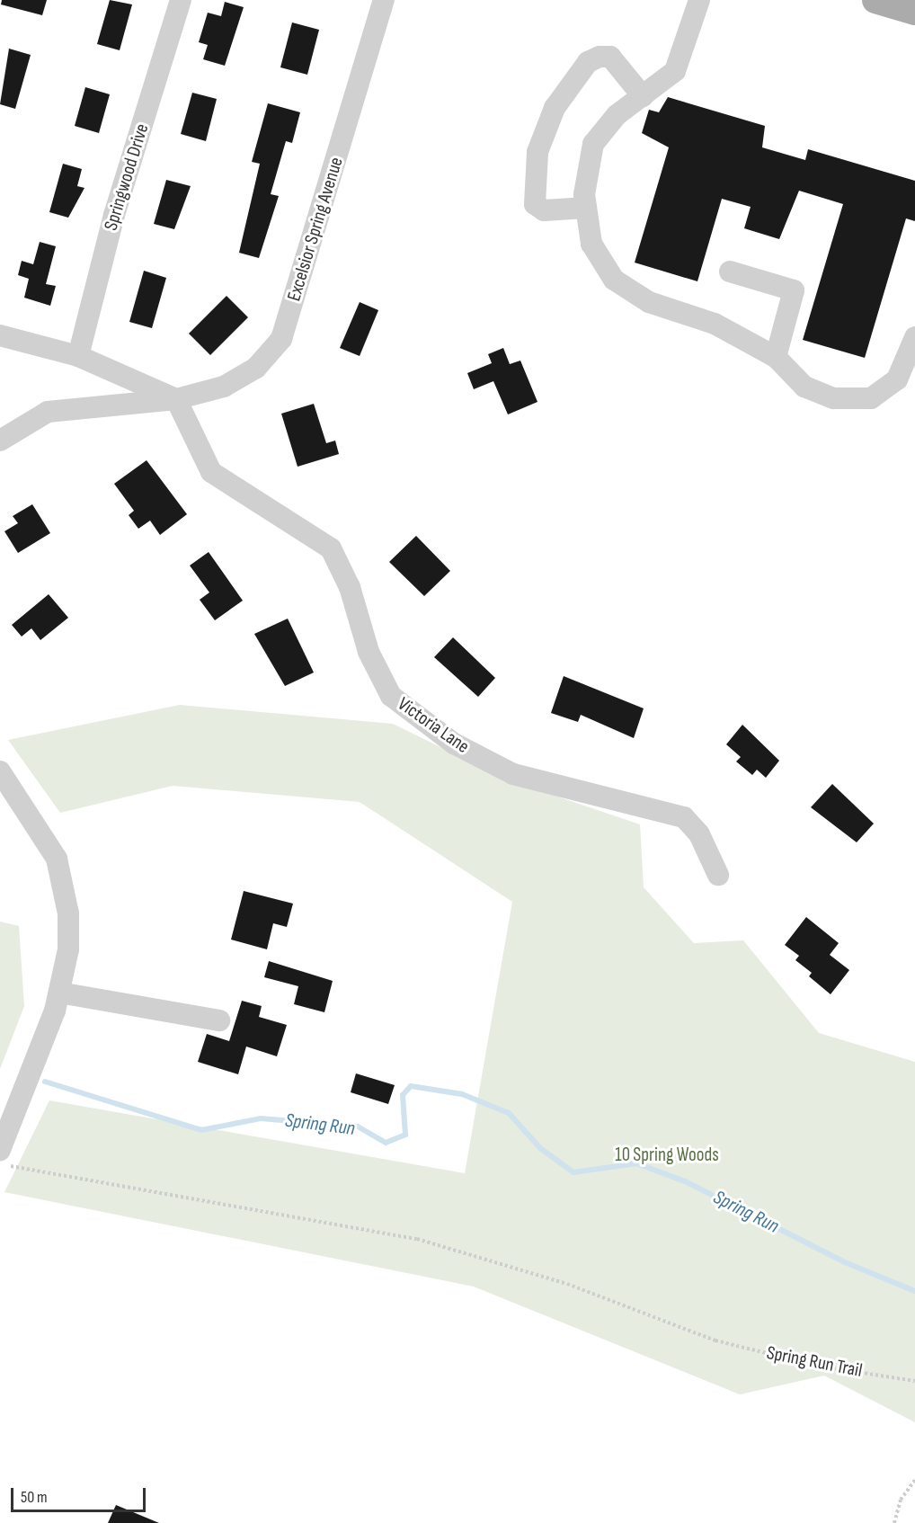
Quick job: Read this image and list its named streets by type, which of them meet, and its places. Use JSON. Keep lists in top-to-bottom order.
{
  "streets": {
    "street": ["Springwood Drive", "Excelsior Spring Avenue", "Victoria Lane"],
    "path": ["Spring Run Trail"]
  },
  "crossings": [
    ["Excelsior Spring Avenue", "Victoria Lane"]
  ],
  "water": ["Spring Run"],
  "parks": ["10 Spring Woods"],
  "scale_bar": "50 m"
}
